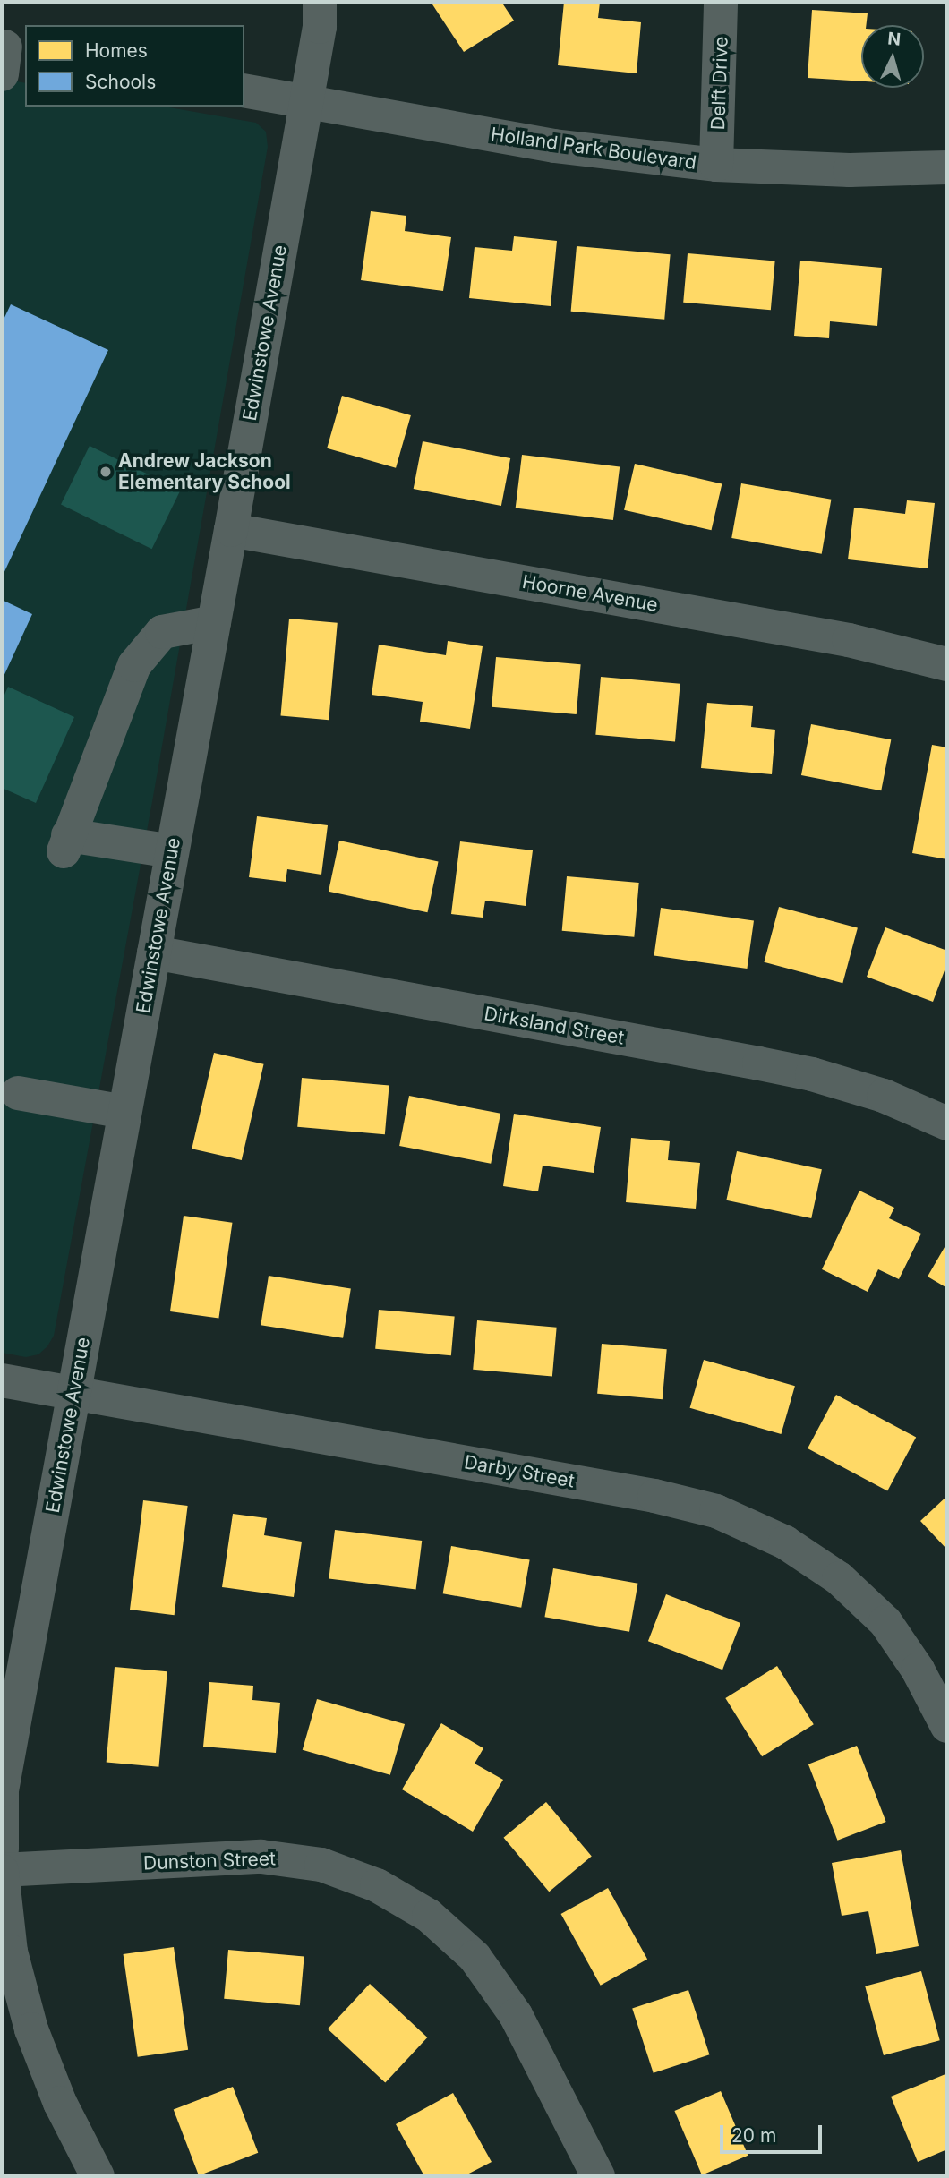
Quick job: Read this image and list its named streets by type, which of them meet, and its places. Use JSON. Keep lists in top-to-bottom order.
{
  "streets": {
    "street": [
      "Delft Drive",
      "Holland Park Boulevard",
      "Edwinstowe Avenue",
      "Hoorne Avenue",
      "Dirksland Street",
      "Darby Street",
      "Dunston Street"
    ]
  },
  "crossings": [
    ["Delft Drive", "Holland Park Boulevard"],
    ["Holland Park Boulevard", "Edwinstowe Avenue"],
    ["Edwinstowe Avenue", "Hoorne Avenue"],
    ["Edwinstowe Avenue", "Dirksland Street"],
    ["Edwinstowe Avenue", "Darby Street"]
  ],
  "places": ["Andrew Jackson Elementary School"],
  "legend": ["Homes", "Schools"],
  "scale_bar": "20 m",
  "north": "top"
}
